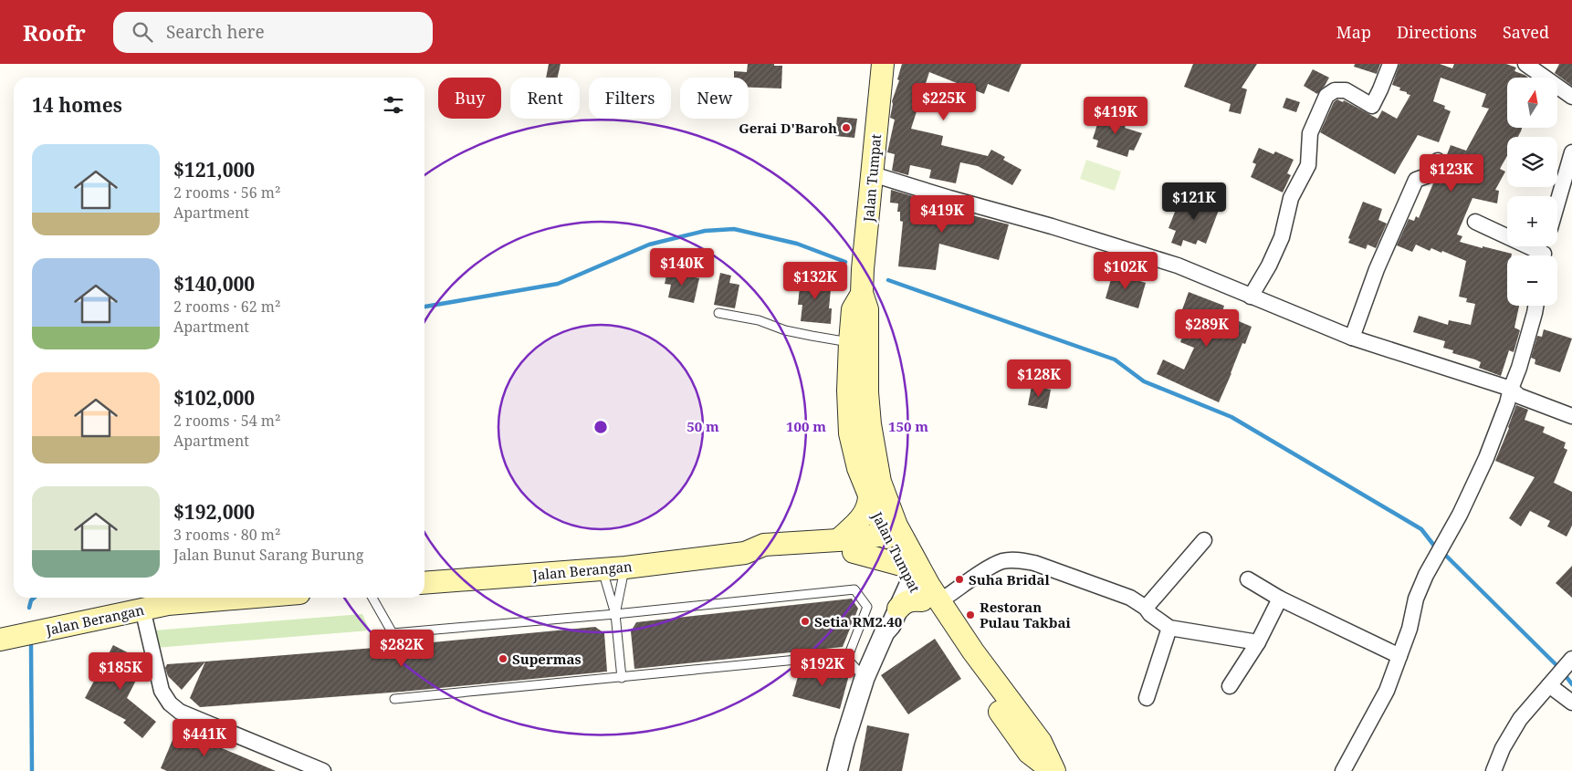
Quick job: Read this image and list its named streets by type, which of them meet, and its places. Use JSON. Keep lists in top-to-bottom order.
{
  "streets": {
    "main road": ["Jalan Tumpat", "Jalan Berangan"]
  },
  "crossings": [
    ["Jalan Tumpat", "Jalan Berangan"]
  ],
  "places": [
    "Gerai D'Baroh",
    "Suha Bridal",
    "Restoran Pulau Takbai",
    "Setia RM2.40",
    "Supermas"
  ],
  "north": "top",
  "page": {
    "header": "Roofr",
    "search": "Search here",
    "nav": ["Map", "Directions", "Saved"],
    "map_buttons": ["+", "−"],
    "chip": [
      "Buy",
      "Rent",
      "Filters",
      "New"
    ],
    "heading": "14 homes",
    "price": [
      "$225K",
      "$419K",
      "$123K",
      "$121K",
      "$419K",
      "$140K",
      "$102K",
      "$132K",
      "$289K",
      "$128K",
      "$282K",
      "$192K",
      "$185K",
      "$441K"
    ],
    "list": [
      {
        "name": "$121,000",
        "note": "2 rooms · 56 m² · Apartment"
      },
      {
        "name": "$140,000",
        "note": "2 rooms · 62 m² · Apartment"
      },
      {
        "name": "$102,000",
        "note": "2 rooms · 54 m² · Apartment"
      },
      {
        "name": "$192,000",
        "note": "3 rooms · 80 m² · Jalan Bunut Sarang Burung"
      }
    ]
  },
  "rings": ["50 m", "100 m", "150 m"]
}
